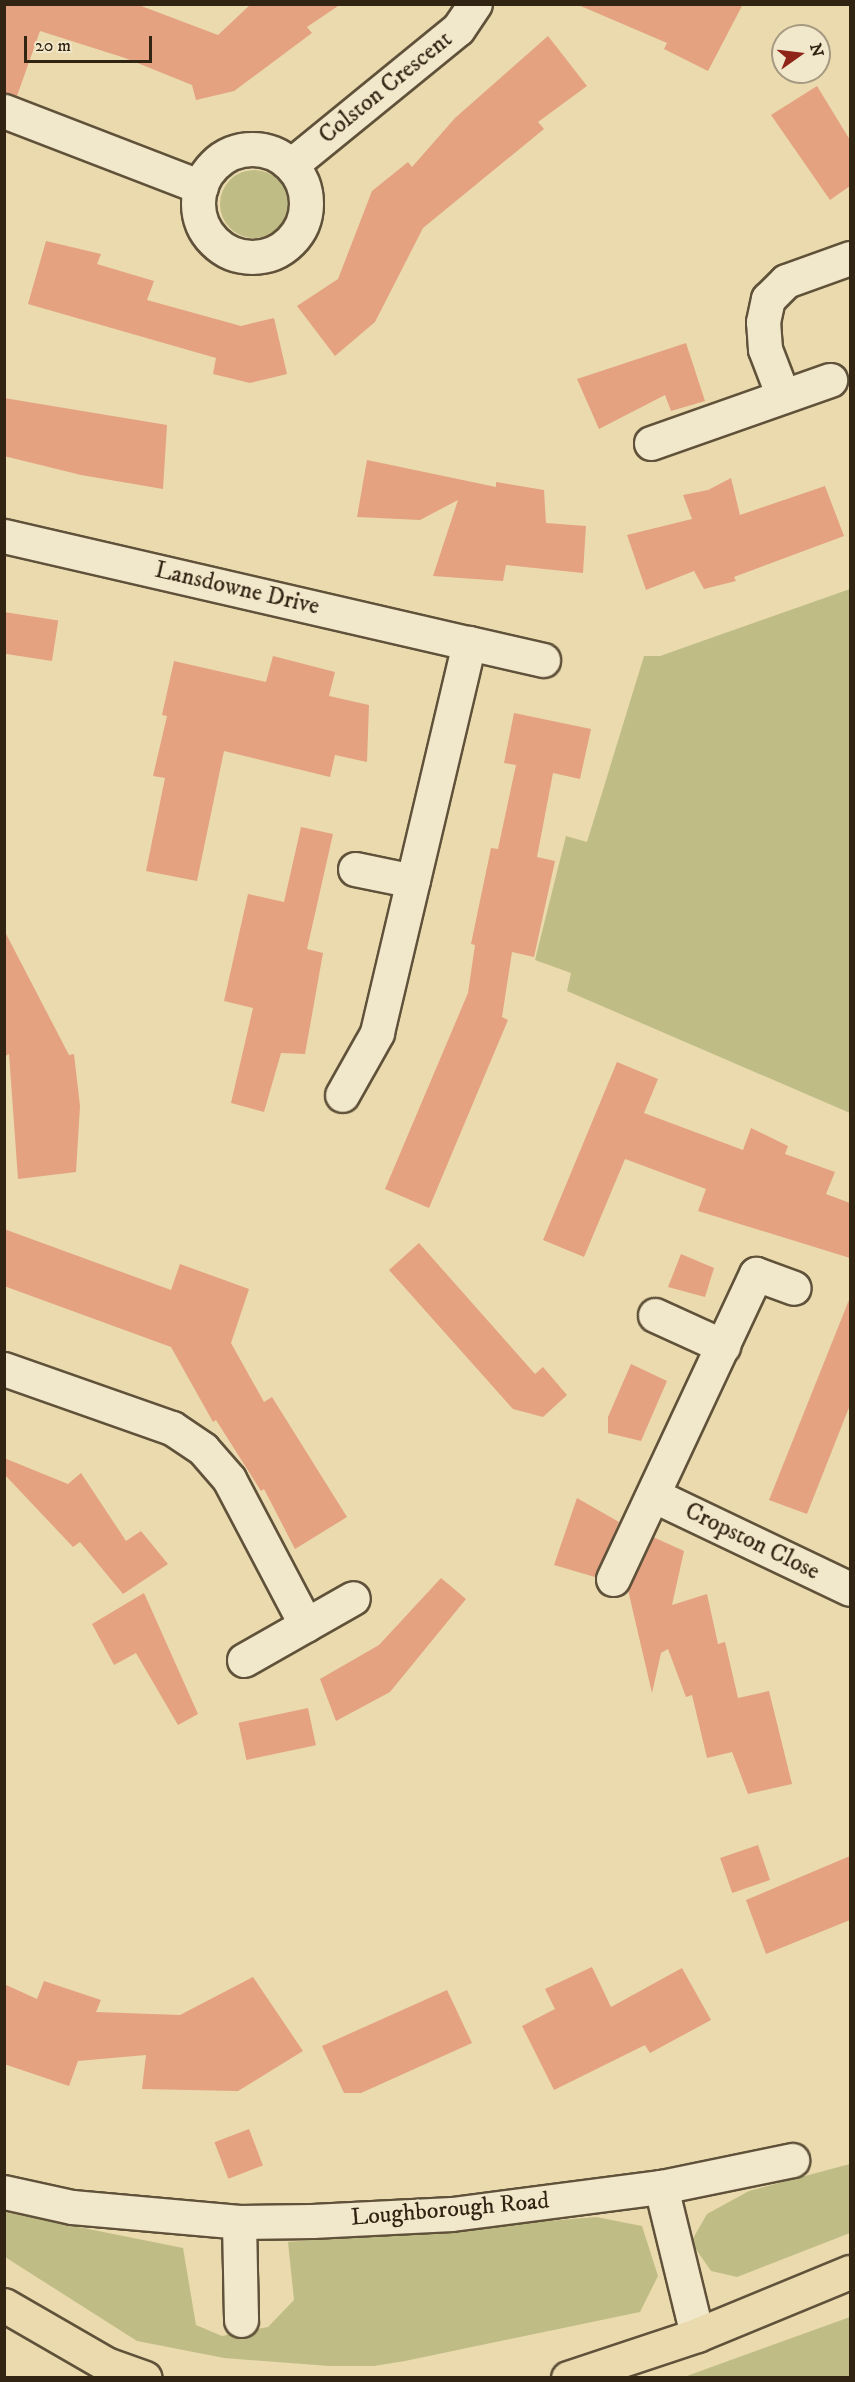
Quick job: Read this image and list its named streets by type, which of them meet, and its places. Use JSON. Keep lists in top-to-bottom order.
{
  "streets": {
    "street": [
      "Colston Crescent",
      "Lansdowne Drive",
      "Cropston Close",
      "Loughborough Road"
    ]
  },
  "scale_bar": "20 m",
  "north": "right"
}
